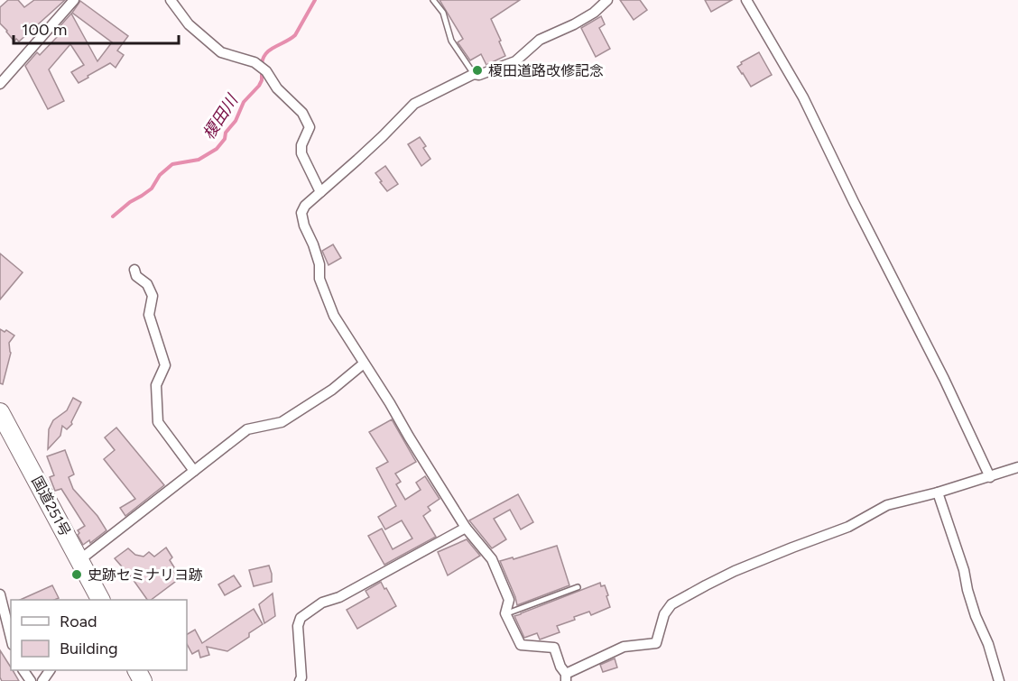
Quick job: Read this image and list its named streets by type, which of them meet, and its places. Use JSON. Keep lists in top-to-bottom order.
{
  "streets": {
    "highway": ["国道251号"]
  },
  "water": ["榎田川"],
  "places": ["榎田道路改修記念", "史跡セミナリヨ跡"],
  "legend": ["Road", "Building"],
  "scale_bar": "100 m"
}
